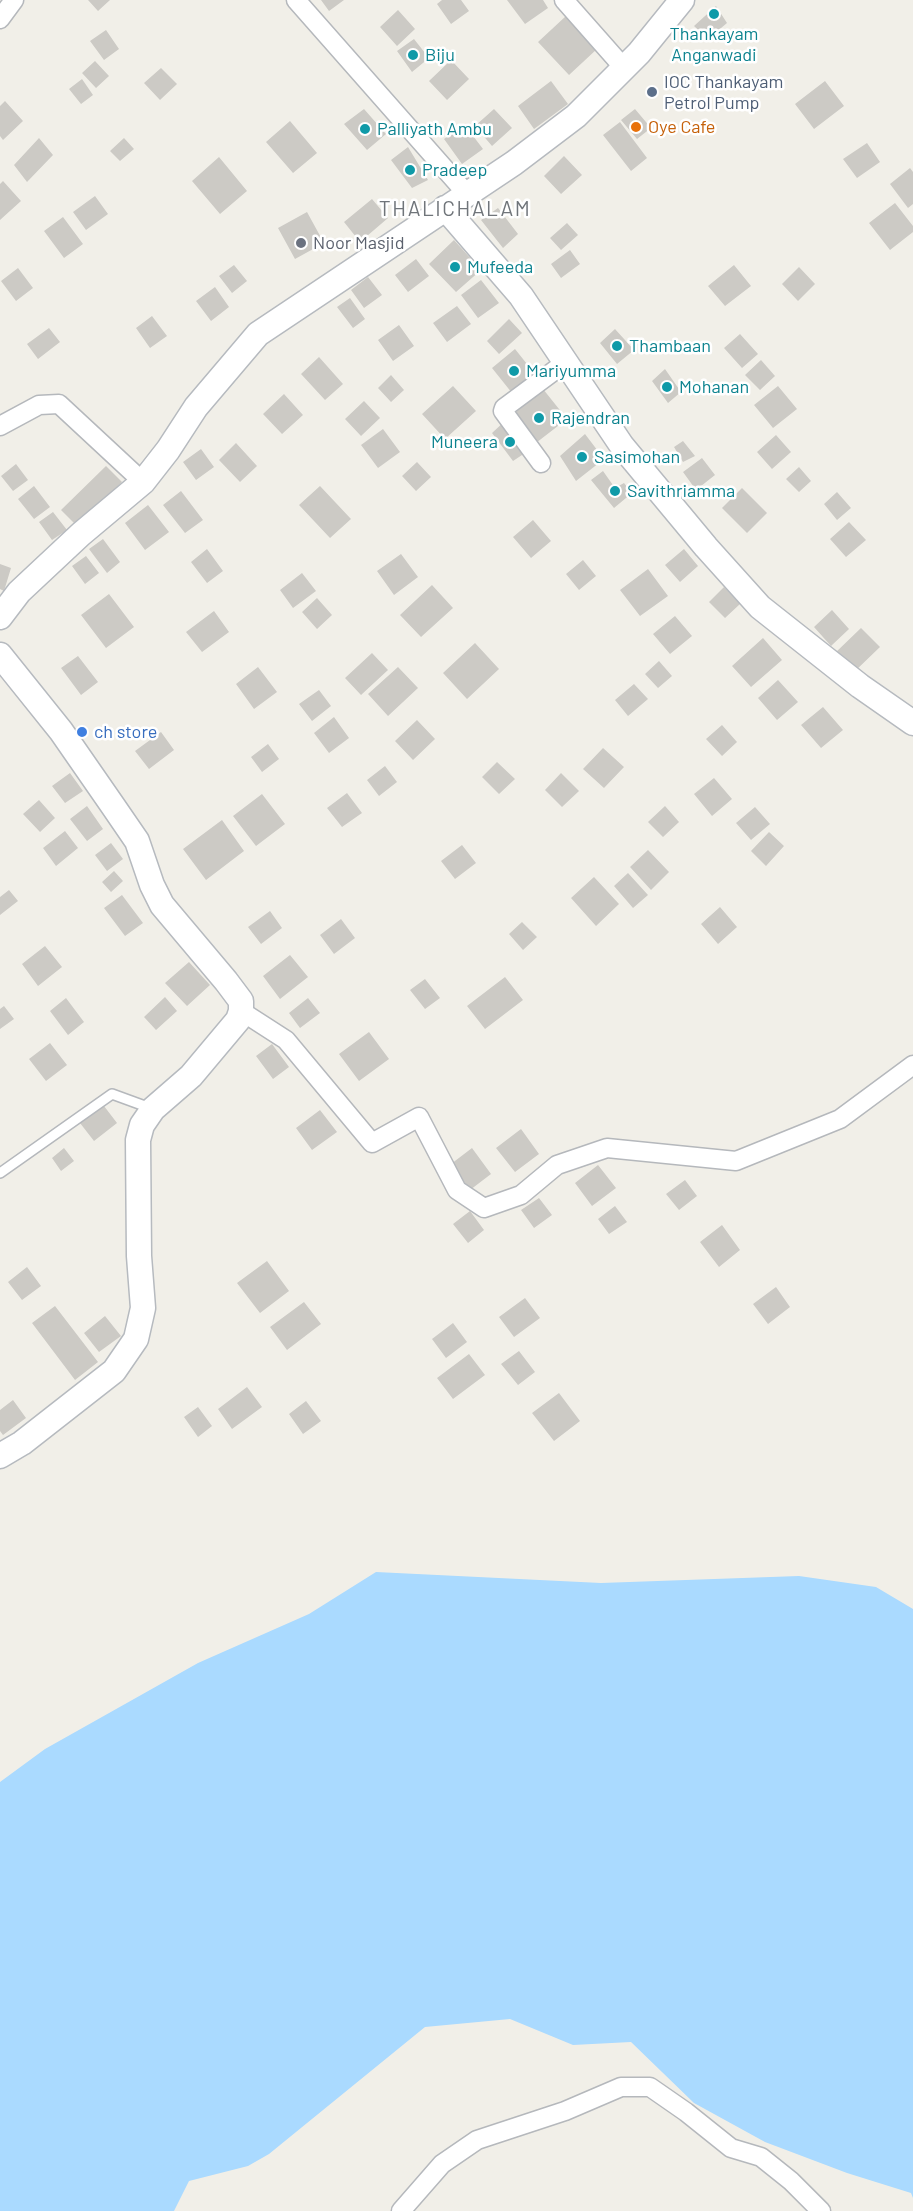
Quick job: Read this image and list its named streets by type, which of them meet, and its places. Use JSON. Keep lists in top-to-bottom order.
{
  "districts": ["THALICHALAM"],
  "places": [
    "Thankayam Anganwadi",
    "Biju",
    "IOC Thankayam Petrol Pump",
    "Oye Cafe",
    "Palliyath Ambu",
    "Pradeep",
    "Noor Masjid",
    "Mufeeda",
    "Thambaan",
    "Mariyumma",
    "Mohanan",
    "Rajendran",
    "Muneera",
    "Sasimohan",
    "Savithriamma",
    "ch store"
  ]
}
